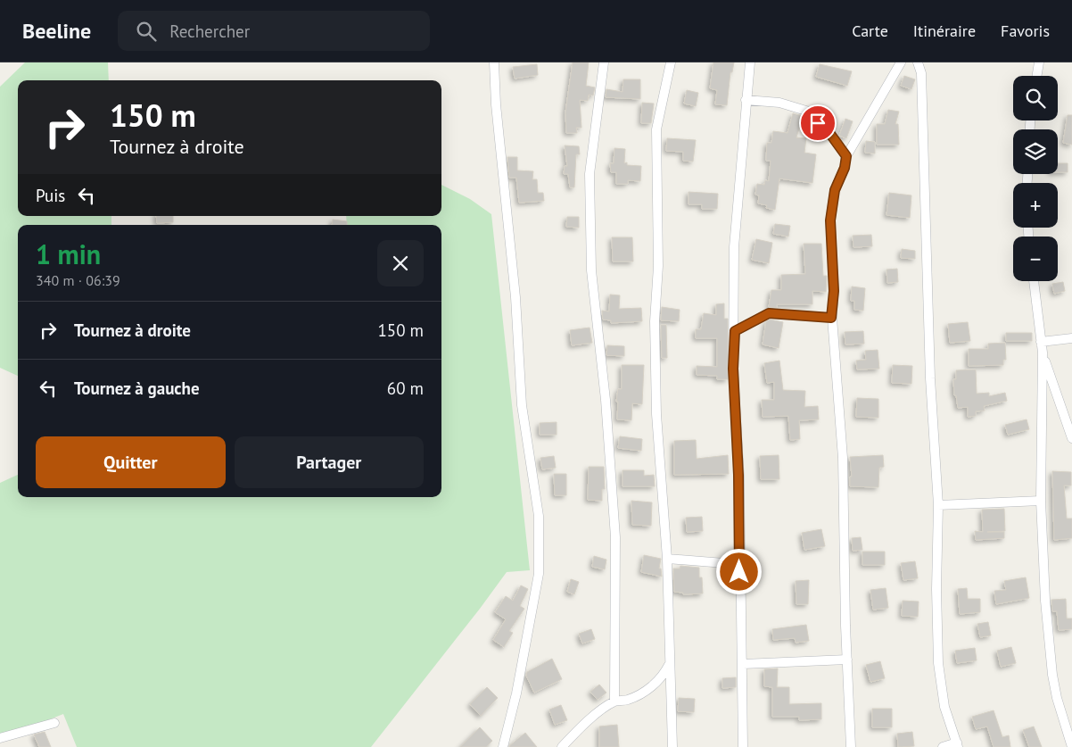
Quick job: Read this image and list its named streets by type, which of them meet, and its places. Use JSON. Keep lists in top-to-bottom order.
{
  "page": {
    "header": "Beeline",
    "search": "Rechercher",
    "nav": ["Carte", "Itinéraire", "Favoris"],
    "map_buttons": ["+", "−"],
    "turn": ["150 m", "Tournez à droite"],
    "then": "Puis",
    "heading": ["1 min", "340 m · 06:39"],
    "list": [
      {
        "name": "Tournez à droite",
        "value": "150 m"
      },
      {
        "name": "Tournez à gauche",
        "value": "60 m"
      }
    ],
    "buttons": ["Quitter", "Partager"]
  }
}
